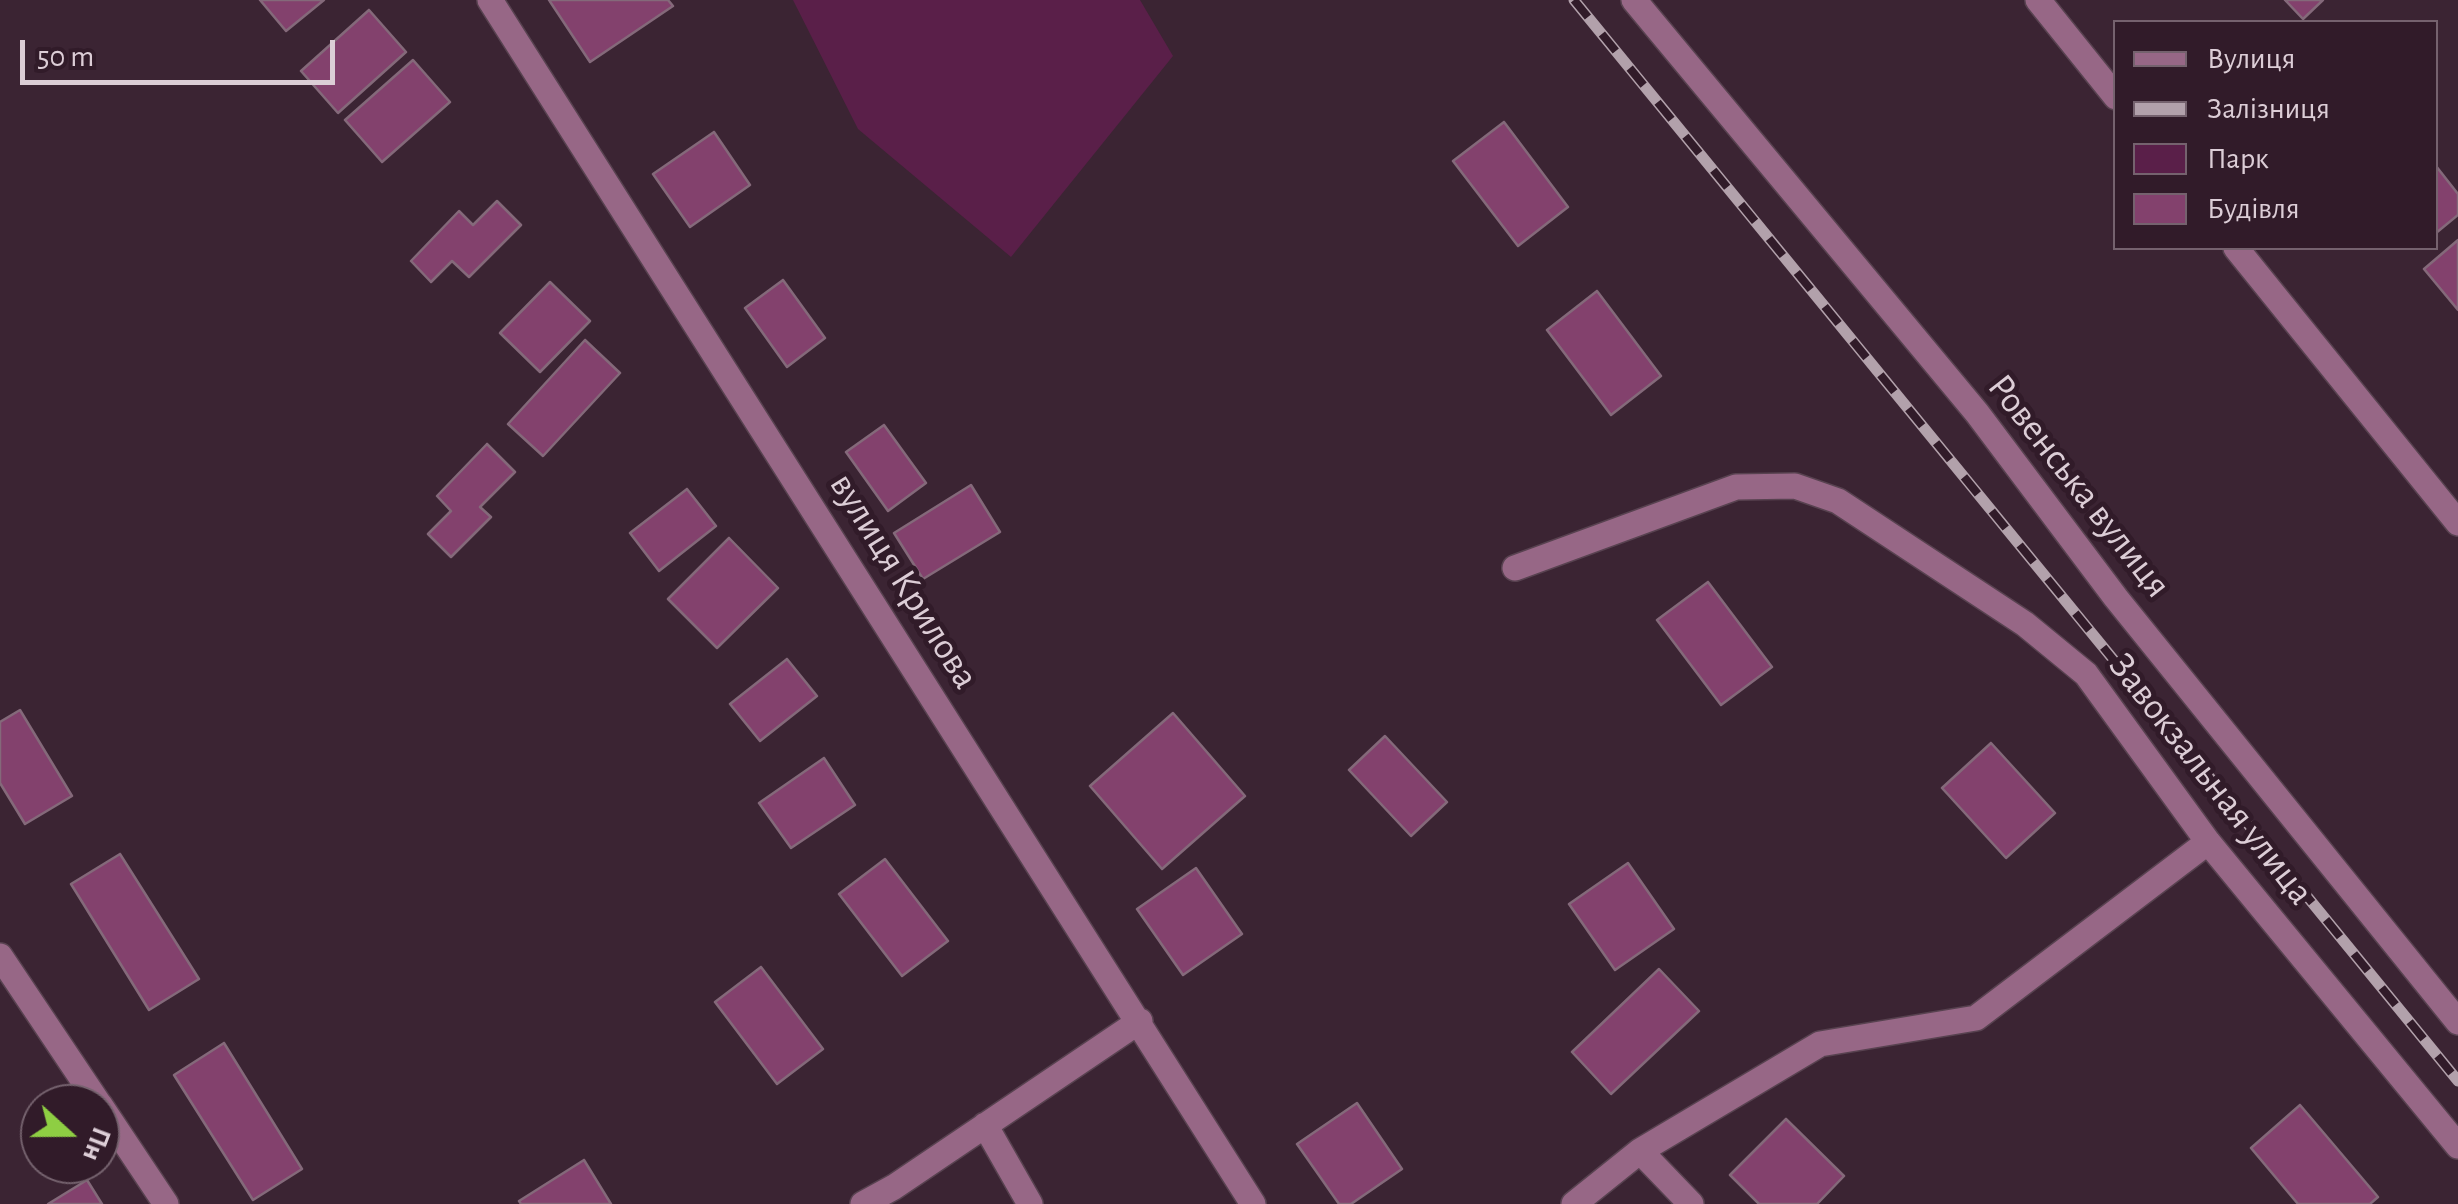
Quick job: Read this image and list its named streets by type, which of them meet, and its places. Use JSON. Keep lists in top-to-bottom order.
{
  "streets": {
    "street": ["Ровенська вулиця", "вулиця Крилова", "Завокзальная улица"]
  },
  "legend": [
    "Вулиця",
    "Залізниця",
    "Парк",
    "Будівля"
  ],
  "scale_bar": "50 m",
  "north": "right"
}
